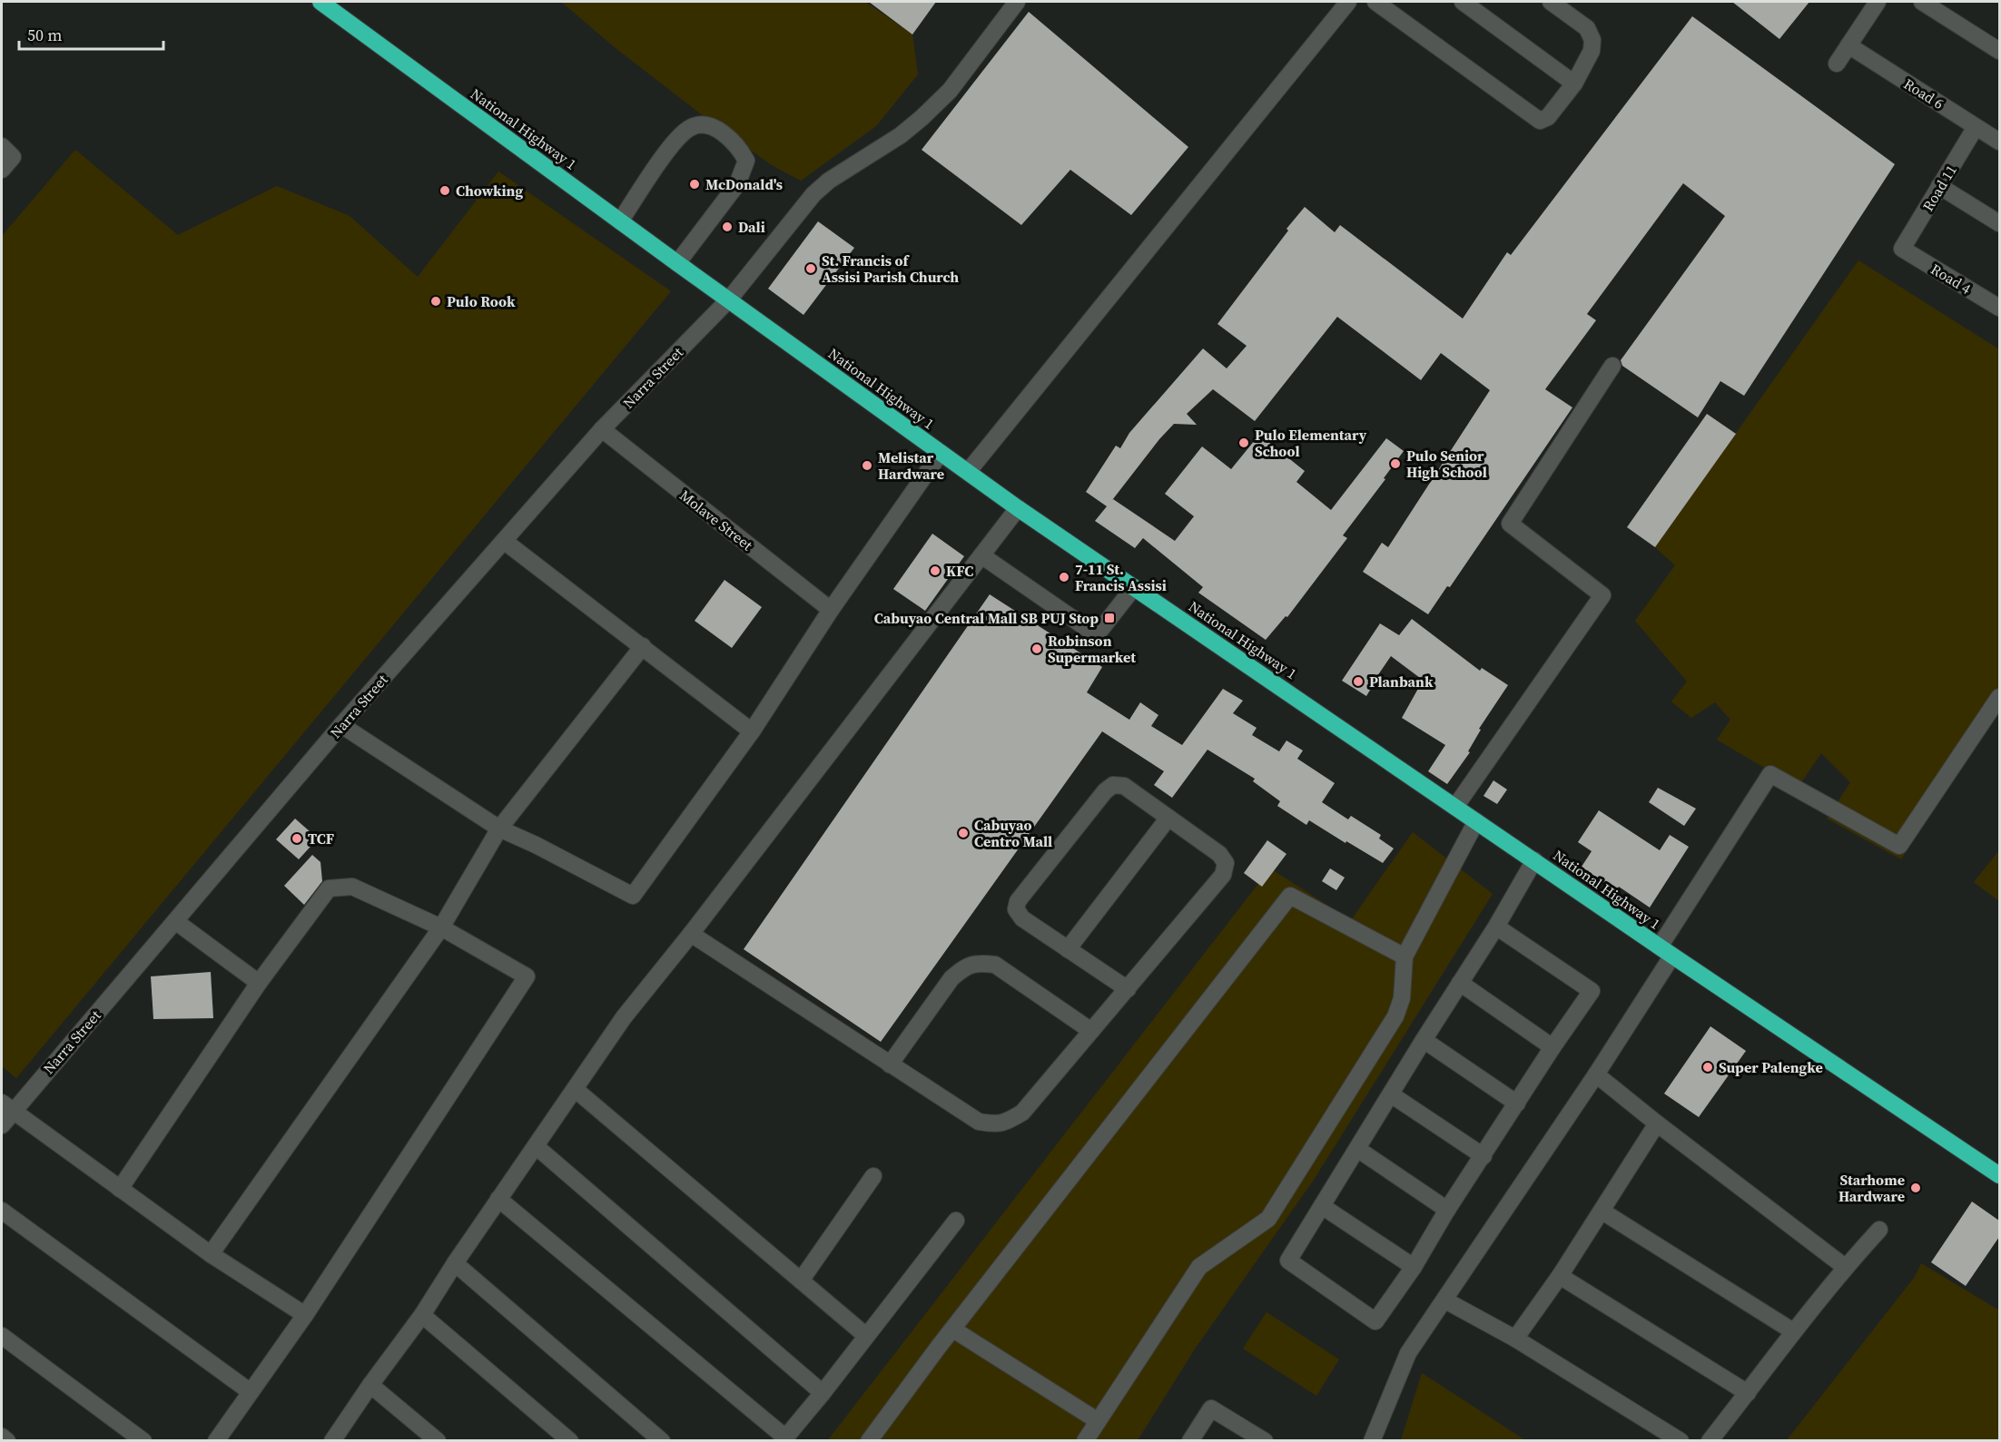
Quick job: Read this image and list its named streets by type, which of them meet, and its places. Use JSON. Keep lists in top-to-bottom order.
{
  "streets": {
    "highway": ["National Highway 1"],
    "street": [
      "Road 6",
      "Road 11",
      "Road 4",
      "Narra Street",
      "Molave Street"
    ]
  },
  "crossings": [
    ["Road 6", "Road 11"],
    ["National Highway 1", "Narra Street"],
    ["Road 11", "Road 4"],
    ["Narra Street", "Molave Street"]
  ],
  "places": {
    "other": [
      "McDonald's",
      "Chowking",
      "Dali",
      "St. Francis of Assisi Parish Church",
      "Pulo Rook",
      "Pulo Elementary School",
      "Pulo Senior High School",
      "Melistar Hardware",
      "KFC",
      "7-11 St. Francis Assisi",
      "Robinson Supermarket",
      "Planbank",
      "Cabuyao Centro Mall",
      "TCF",
      "Super Palengke",
      "Starhome Hardware"
    ],
    "transit": ["Cabuyao Central Mall SB PUJ Stop"]
  },
  "scale_bar": "50 m"
}
